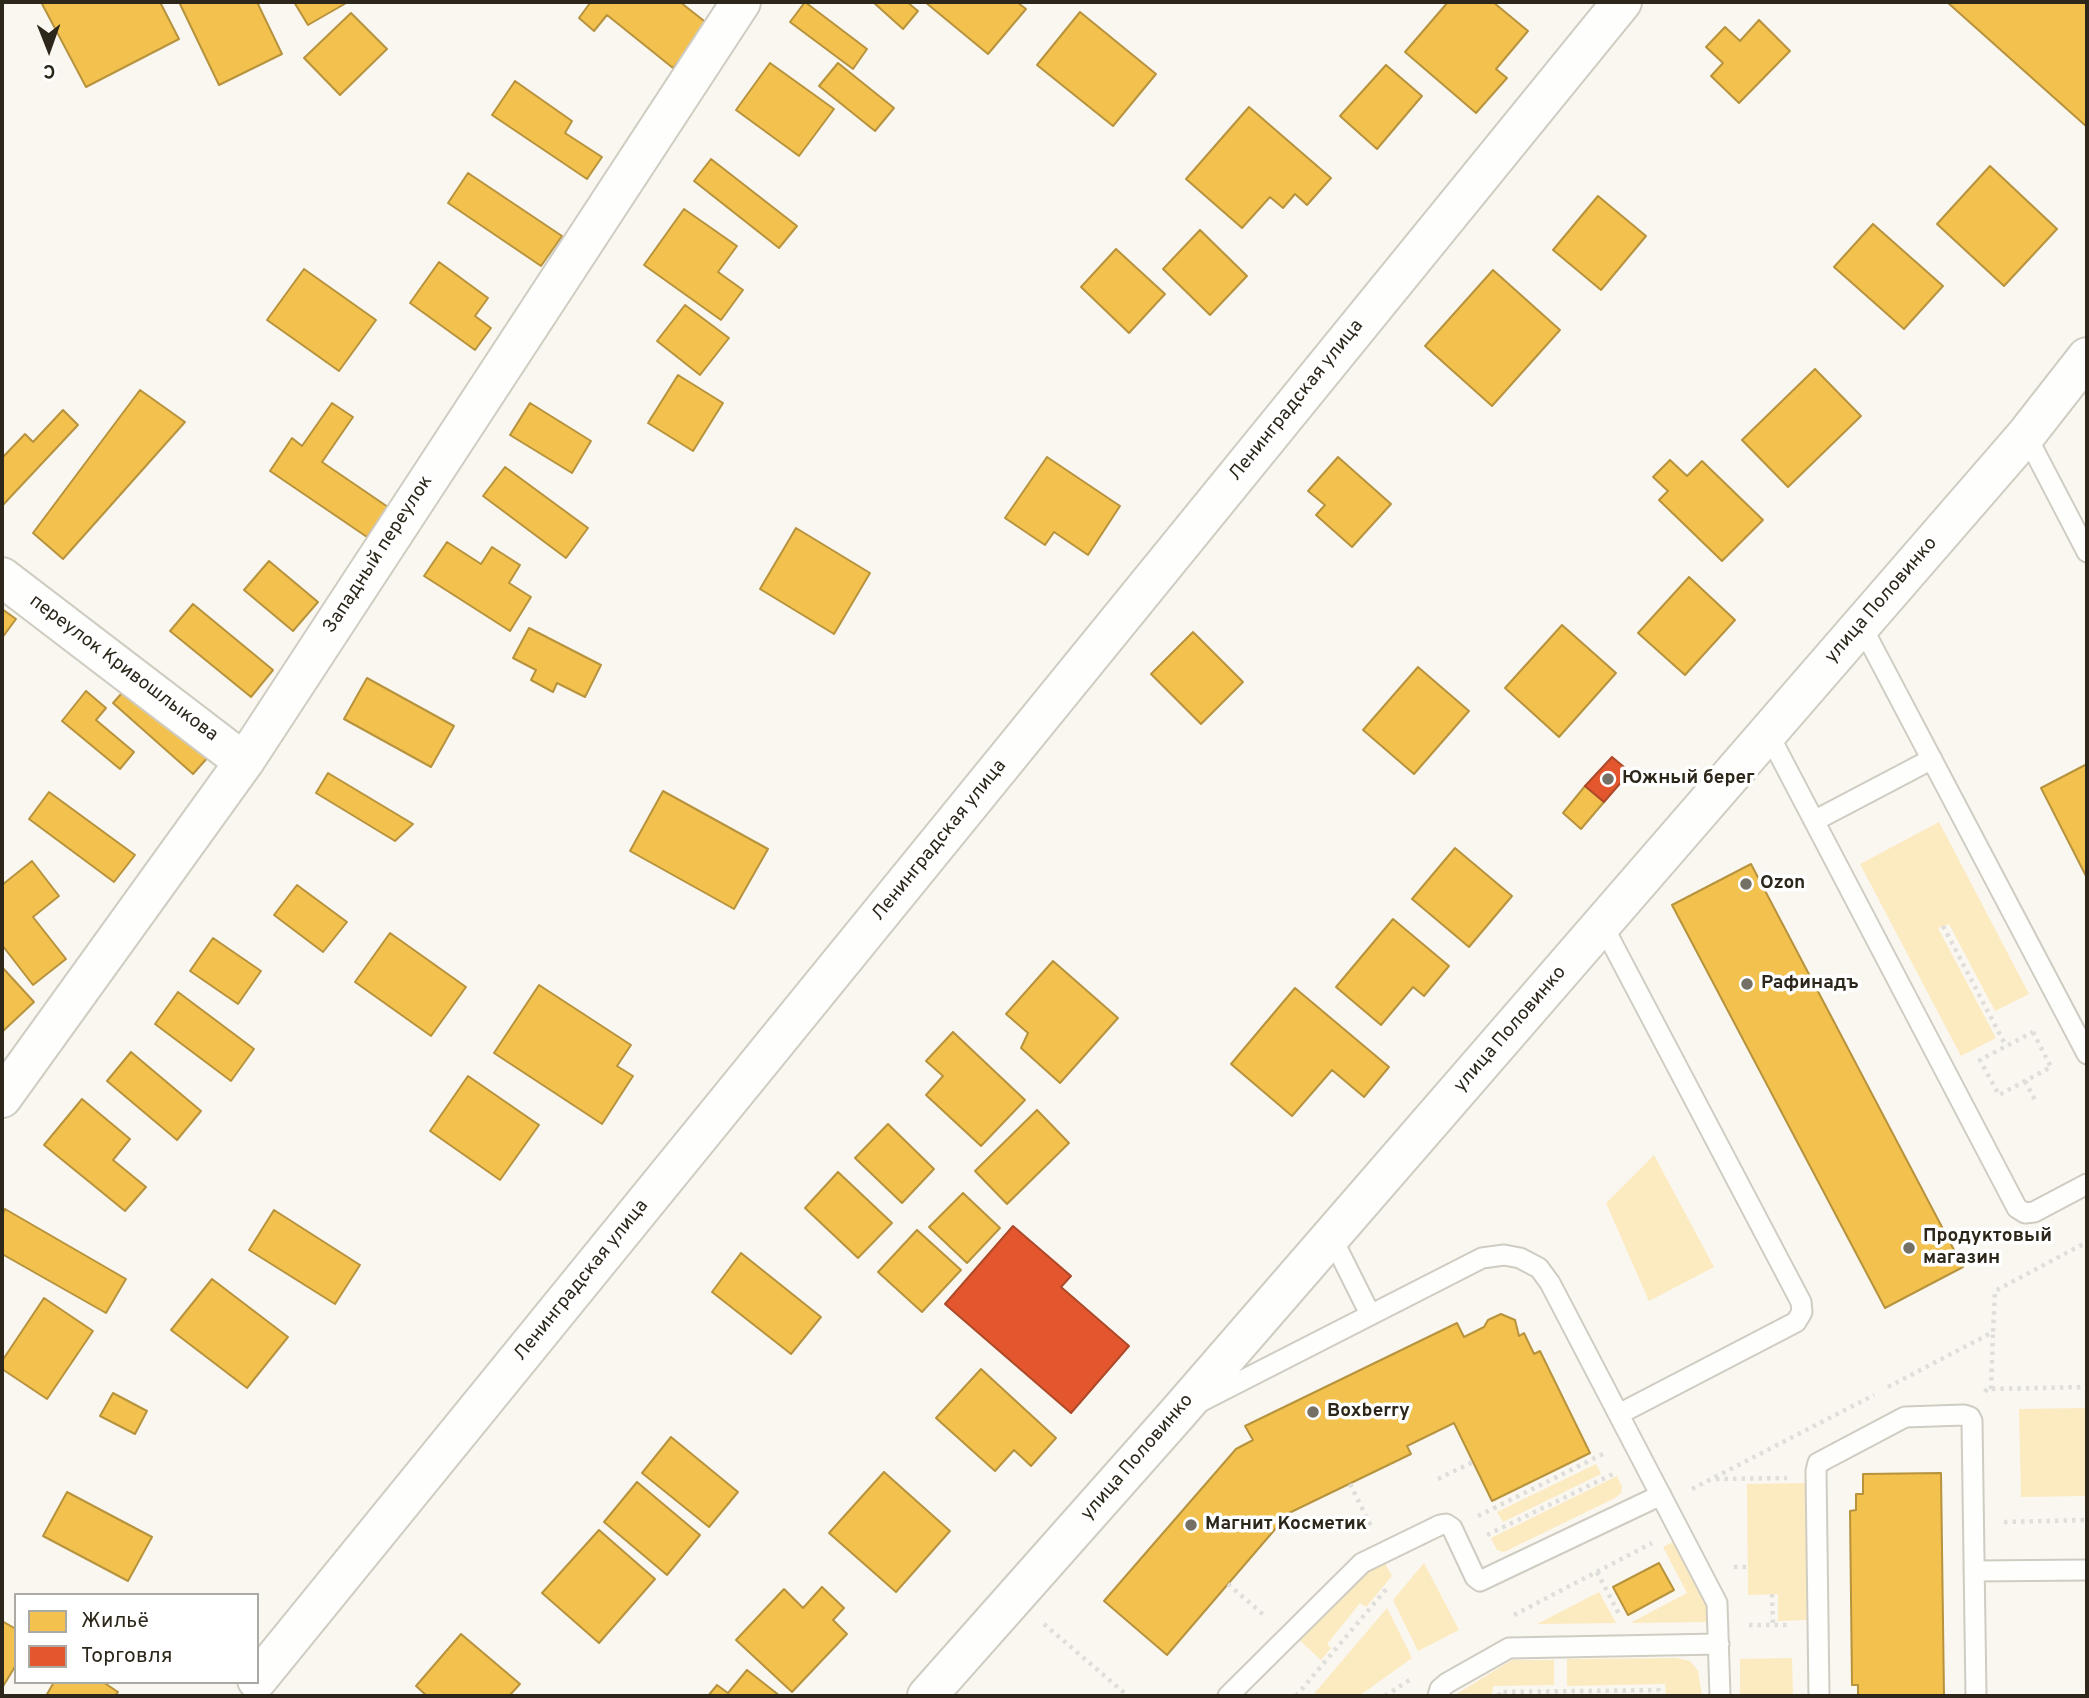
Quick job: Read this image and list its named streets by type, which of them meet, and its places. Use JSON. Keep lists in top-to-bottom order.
{
  "streets": {
    "street": [
      "Ленинградская улица",
      "Западный переулок",
      "улица Половинко",
      "переулок Кривошлыкова"
    ]
  },
  "crossings": [
    ["Западный переулок", "переулок Кривошлыкова"]
  ],
  "places": [
    "Южный берег",
    "Ozon",
    "Рафинадъ",
    "Продуктовый магазин",
    "Boxberry",
    "Магнит Косметик"
  ],
  "legend": ["Жильё", "Торговля"],
  "north": "bottom"
}
